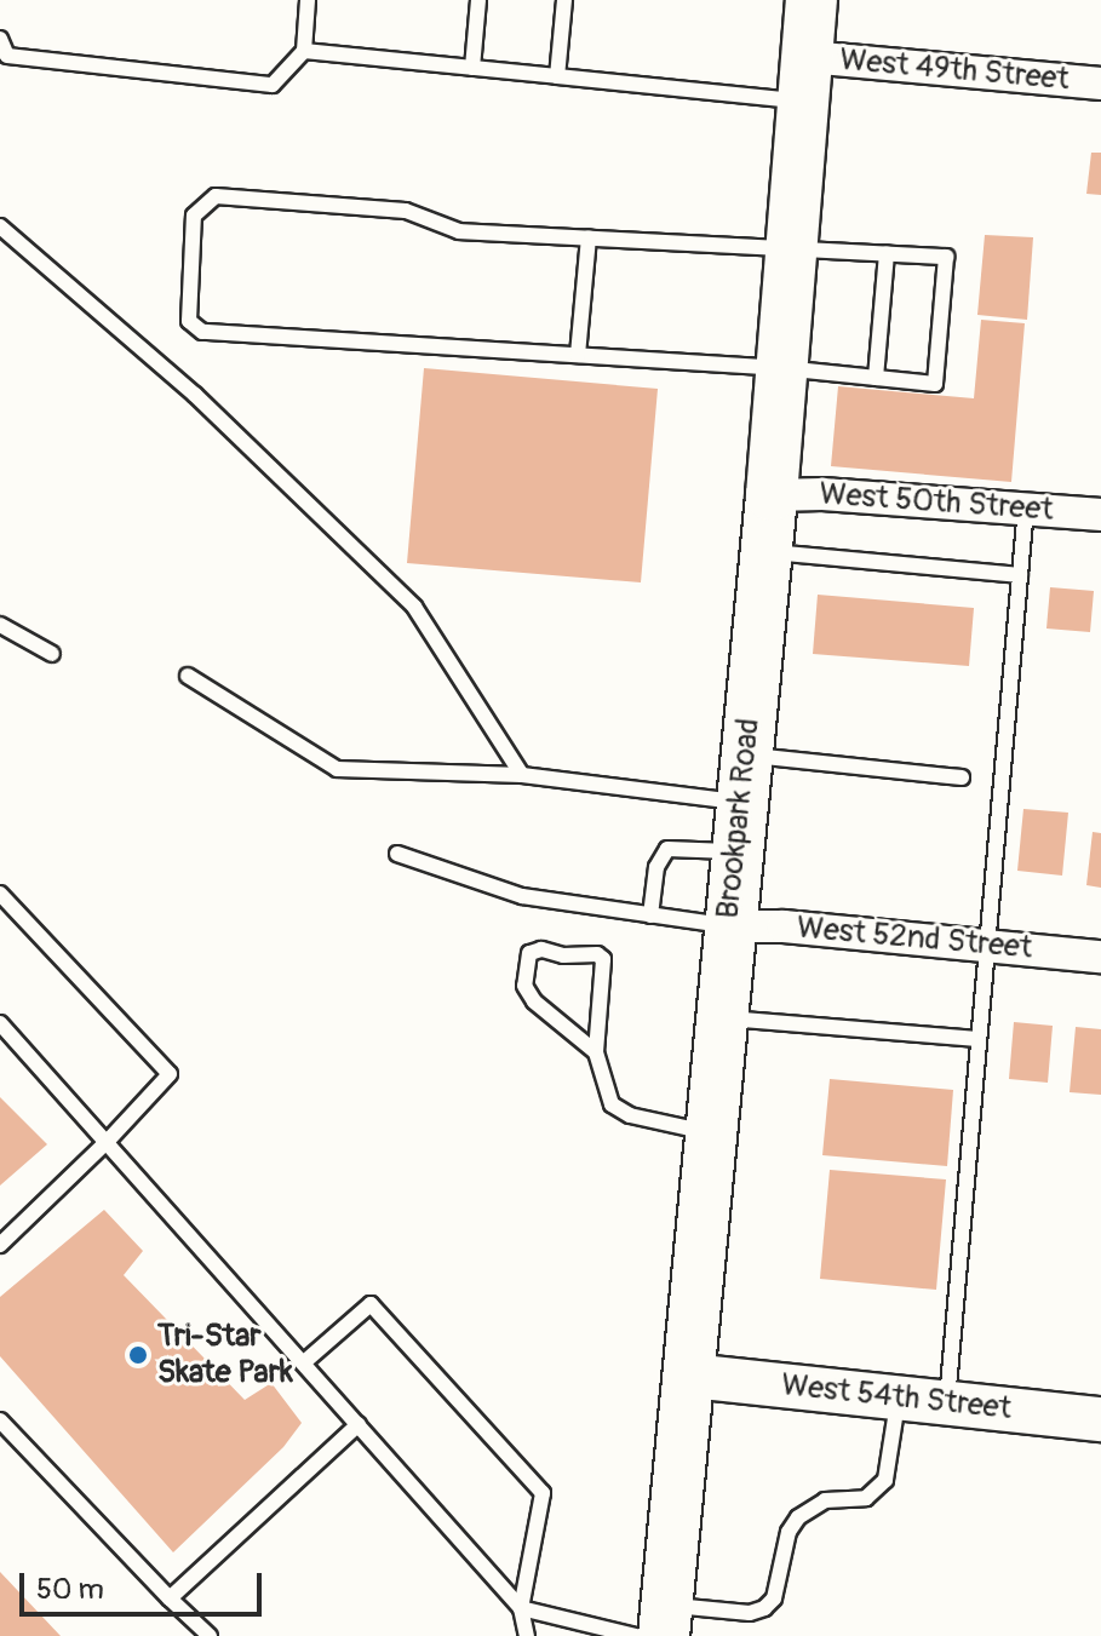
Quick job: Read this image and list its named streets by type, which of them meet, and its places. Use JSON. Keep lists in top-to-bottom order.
{
  "streets": {
    "main road": ["Brookpark Road"],
    "street": [
      "West 49th Street",
      "West 50th Street",
      "West 52nd Street",
      "West 54th Street"
    ]
  },
  "crossings": [
    ["West 49th Street", "Brookpark Road"],
    ["West 50th Street", "Brookpark Road"],
    ["Brookpark Road", "West 52nd Street"],
    ["Brookpark Road", "West 54th Street"]
  ],
  "places": ["Tri-Star Skate Park"],
  "scale_bar": "50 m"
}
